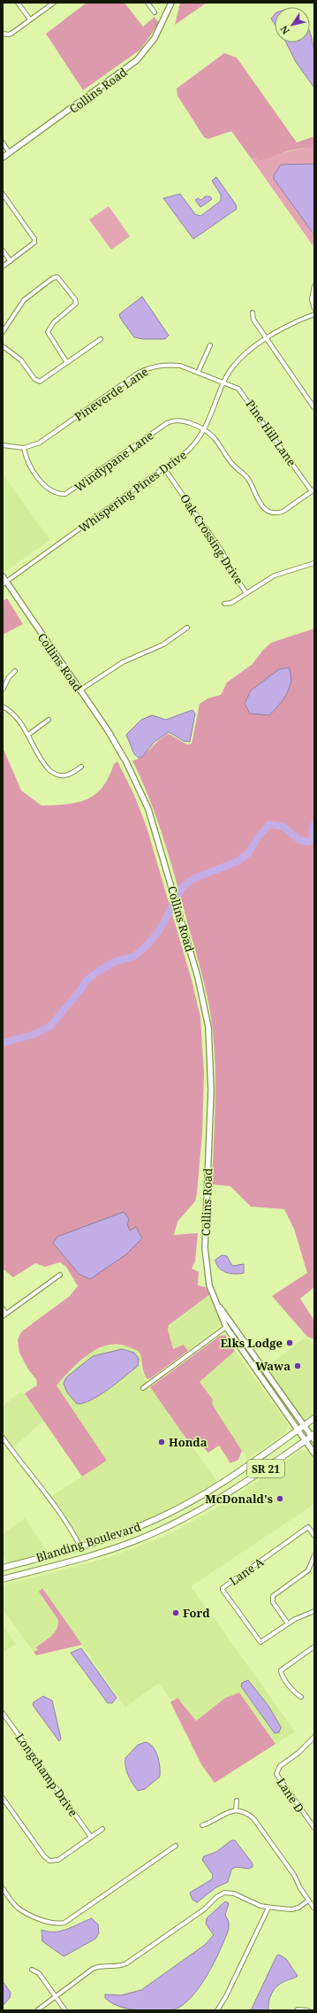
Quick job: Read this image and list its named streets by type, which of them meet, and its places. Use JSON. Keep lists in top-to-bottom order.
{
  "streets": {
    "main road": ["SR 21", "Blanding Boulevard"],
    "street": [
      "Collins Road",
      "Pineverde Lane",
      "Pine Hill Lane",
      "Windypane Lane",
      "Whispering Pines Drive",
      "Oak Crossing Drive",
      "Lane A",
      "Longchamp Drive",
      "Lane D"
    ]
  },
  "crossings": [
    ["Collins Road", "Whispering Pines Drive"],
    ["Collins Road", "Blanding Boulevard"],
    ["Pineverde Lane", "Pine Hill Lane"],
    ["Pineverde Lane", "Windypane Lane"],
    ["Pineverde Lane", "Whispering Pines Drive"],
    ["Pine Hill Lane", "Whispering Pines Drive"],
    ["Windypane Lane", "Whispering Pines Drive"],
    ["Whispering Pines Drive", "Oak Crossing Drive"]
  ],
  "places": [
    "Elks Lodge",
    "Wawa",
    "Honda",
    "McDonald's",
    "Ford"
  ],
  "north": "bottom left"
}
